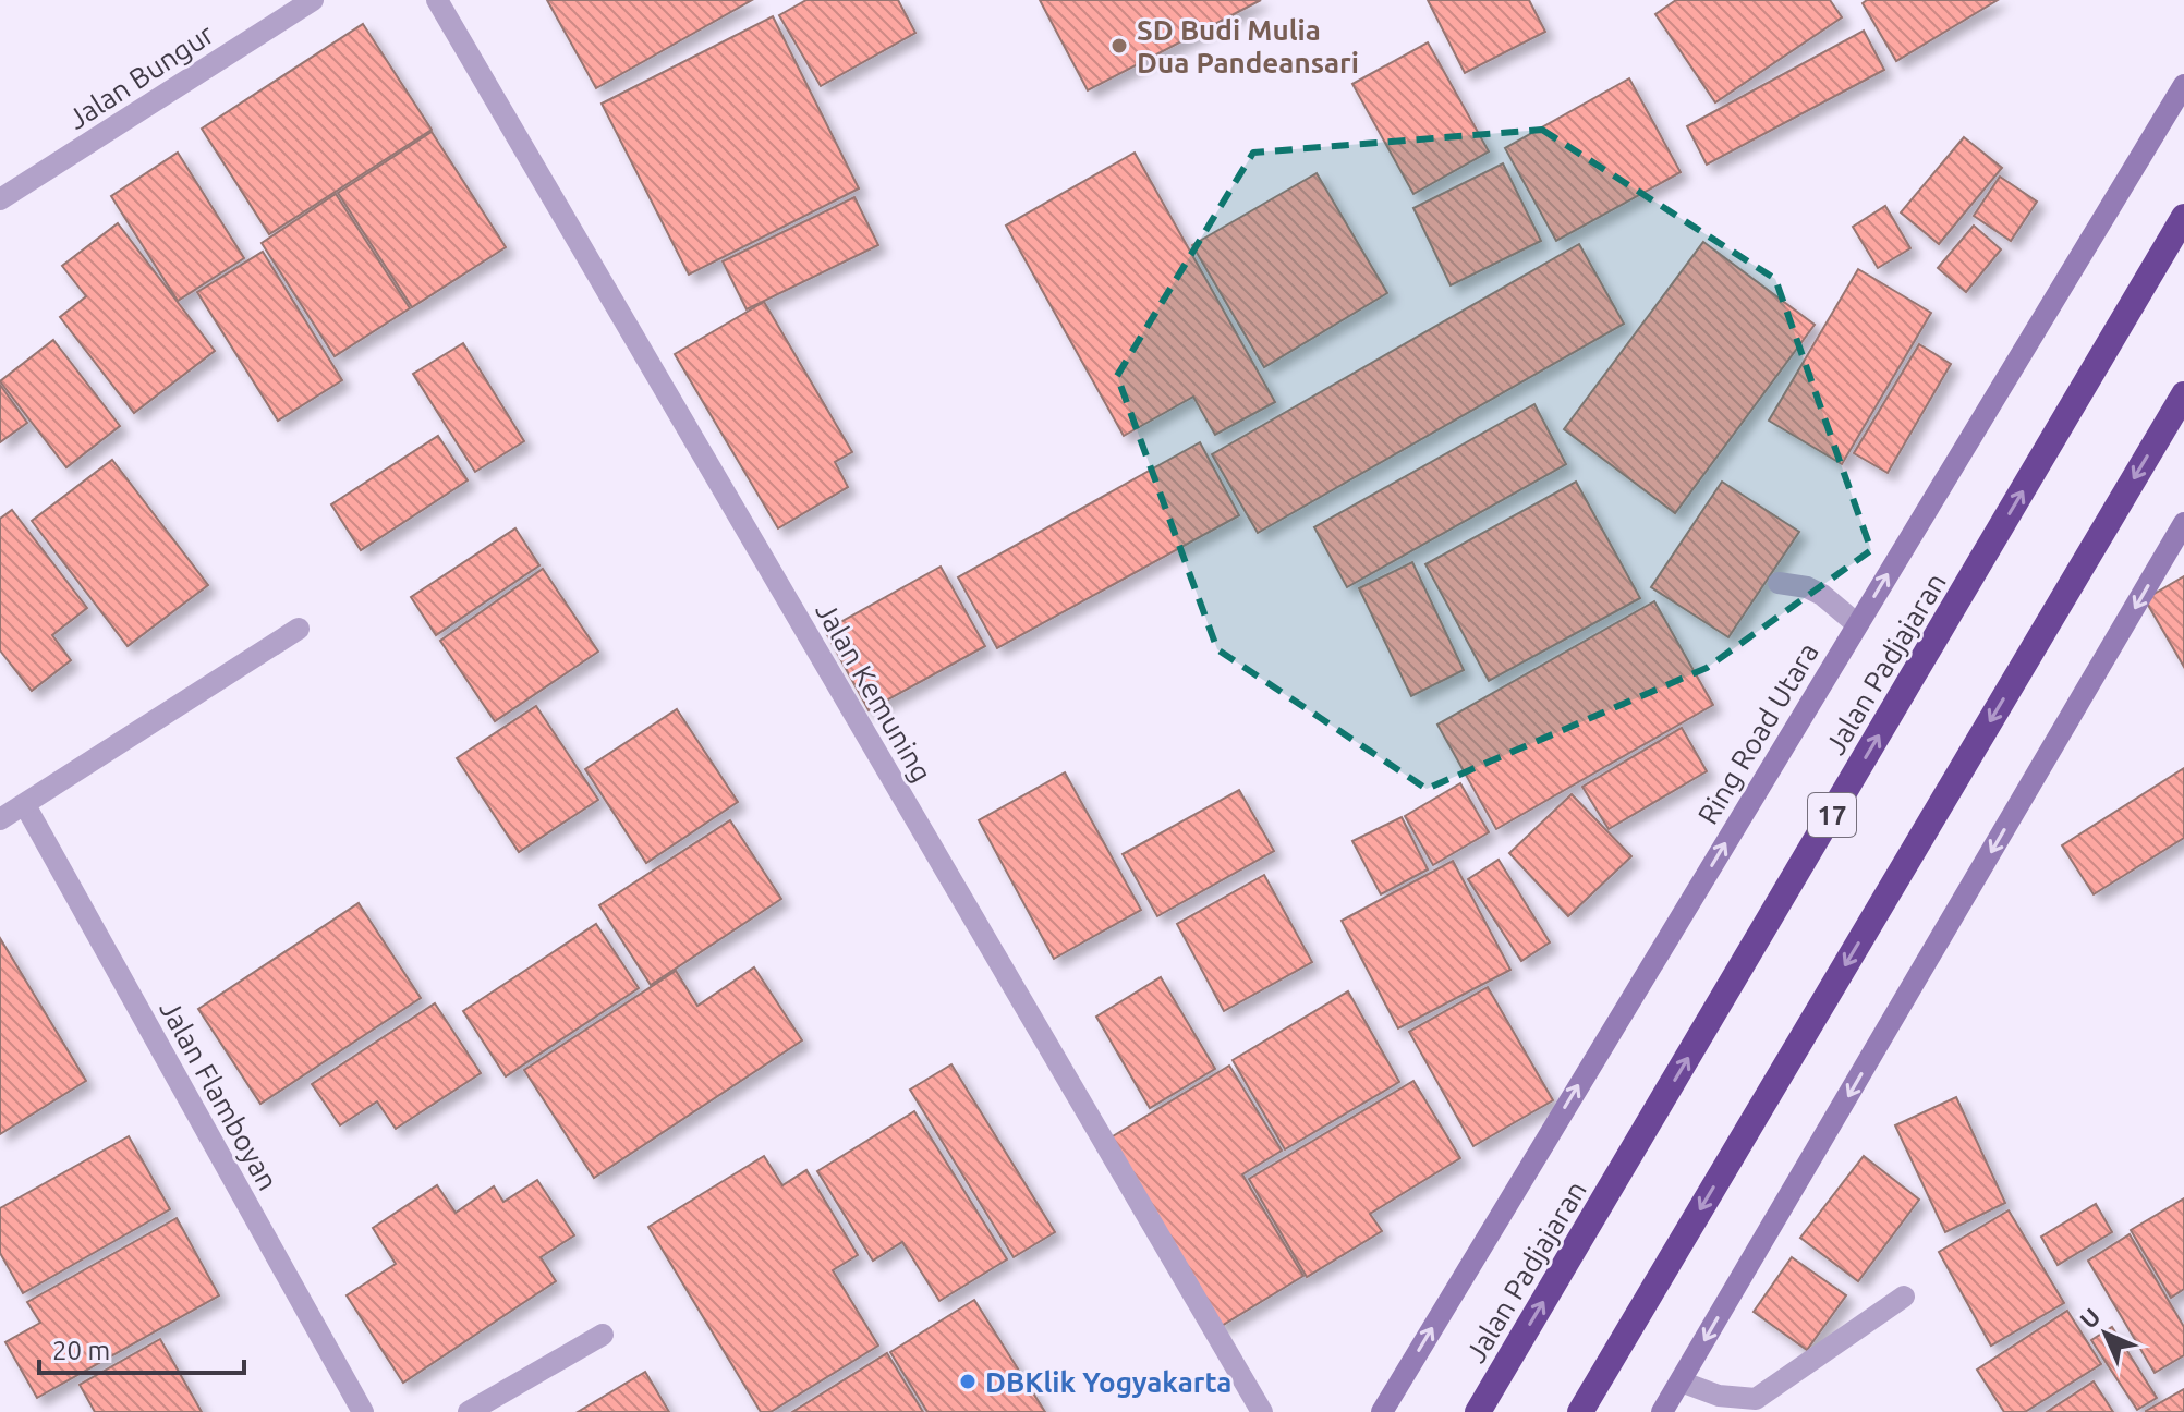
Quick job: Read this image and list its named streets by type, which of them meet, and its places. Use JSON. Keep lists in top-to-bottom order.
{
  "streets": {
    "highway": ["Jalan Padjajaran", "17"],
    "street": [
      "Jalan Bungur",
      "Jalan Kemuning",
      "Ring Road Utara",
      "Jalan Flamboyan"
    ]
  },
  "one_way": ["Ring Road Utara"],
  "places": ["SD Budi Mulia Dua Pandeansari", "DBKlik Yogyakarta"],
  "scale_bar": "20 m",
  "north": "top left"
}
